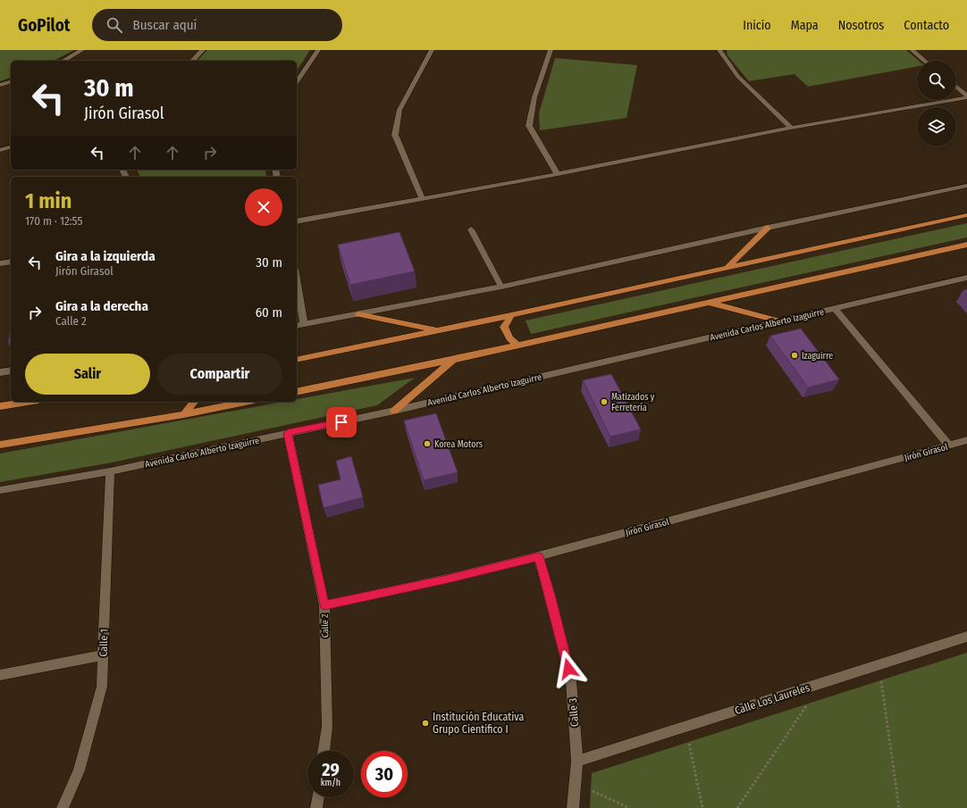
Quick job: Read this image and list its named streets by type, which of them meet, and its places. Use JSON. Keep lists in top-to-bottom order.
{
  "streets": {
    "street": [
      "Avenida Carlos Alberto Izaguirre",
      "Jirón Girasol",
      "Calle 2",
      "Calle 1",
      "Calle Los Laureles",
      "Calle 3"
    ]
  },
  "crossings": [
    ["Avenida Carlos Alberto Izaguirre", "Calle 2"],
    ["Avenida Carlos Alberto Izaguirre", "Calle 1"],
    ["Jirón Girasol", "Calle 2"],
    ["Jirón Girasol", "Calle 3"],
    ["Calle Los Laureles", "Calle 3"]
  ],
  "places": [
    "Izaguirre",
    "Matizados y Ferretería",
    "Korea Motors",
    "Institución Educativa Grupo Cientifico I"
  ],
  "page": {
    "header": "GoPilot",
    "search": "Buscar aquí",
    "nav": [
      "Inicio",
      "Mapa",
      "Nosotros",
      "Contacto"
    ],
    "turn": ["30 m", "Jirón Girasol"],
    "heading": ["1 min", "170 m · 12:55"],
    "list": [
      {
        "name": "Gira a la izquierda",
        "note": "Jirón Girasol",
        "value": "30 m"
      },
      {
        "name": "Gira a la derecha",
        "note": "Calle 2",
        "value": "60 m"
      }
    ],
    "buttons": ["Salir", "Compartir"],
    "speed": "29 km/h",
    "limit": "30"
  }
}
